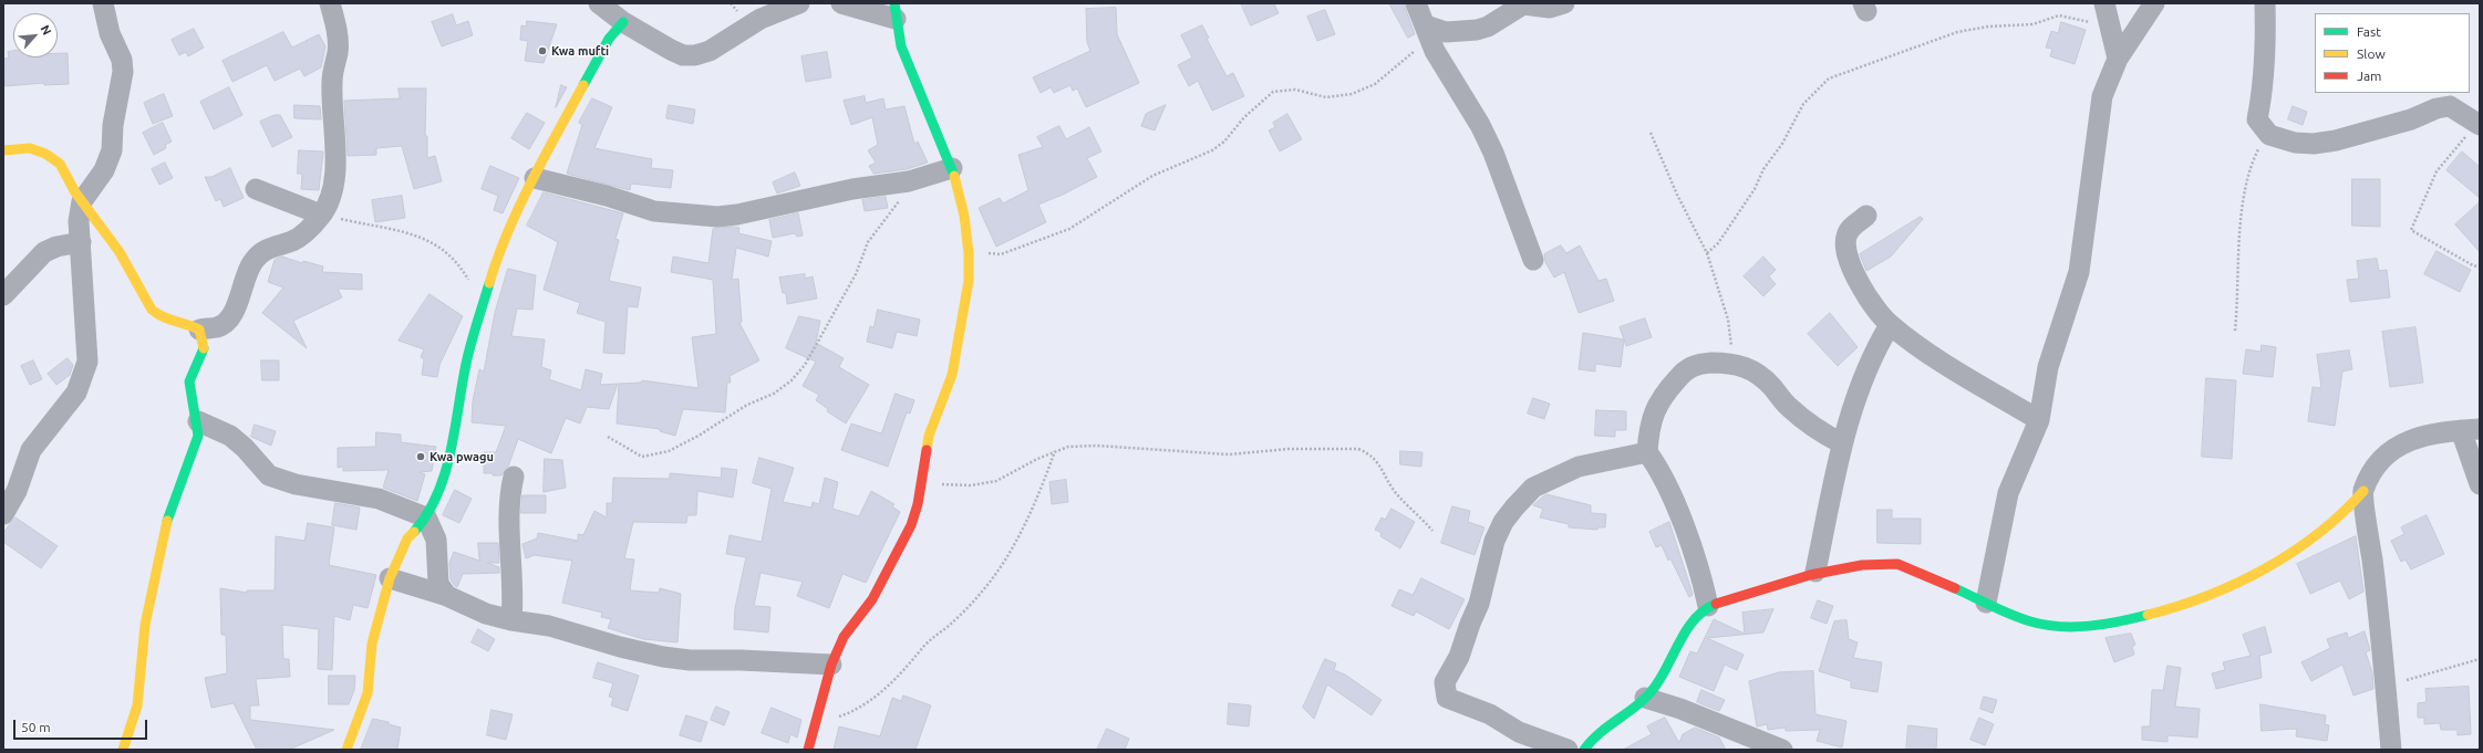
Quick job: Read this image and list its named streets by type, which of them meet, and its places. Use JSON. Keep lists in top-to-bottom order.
{
  "places": ["Kwa mufti", "Kwa pwagu"],
  "legend": ["Fast", "Slow", "Jam"],
  "scale_bar": "50 m",
  "north": "top right"
}
